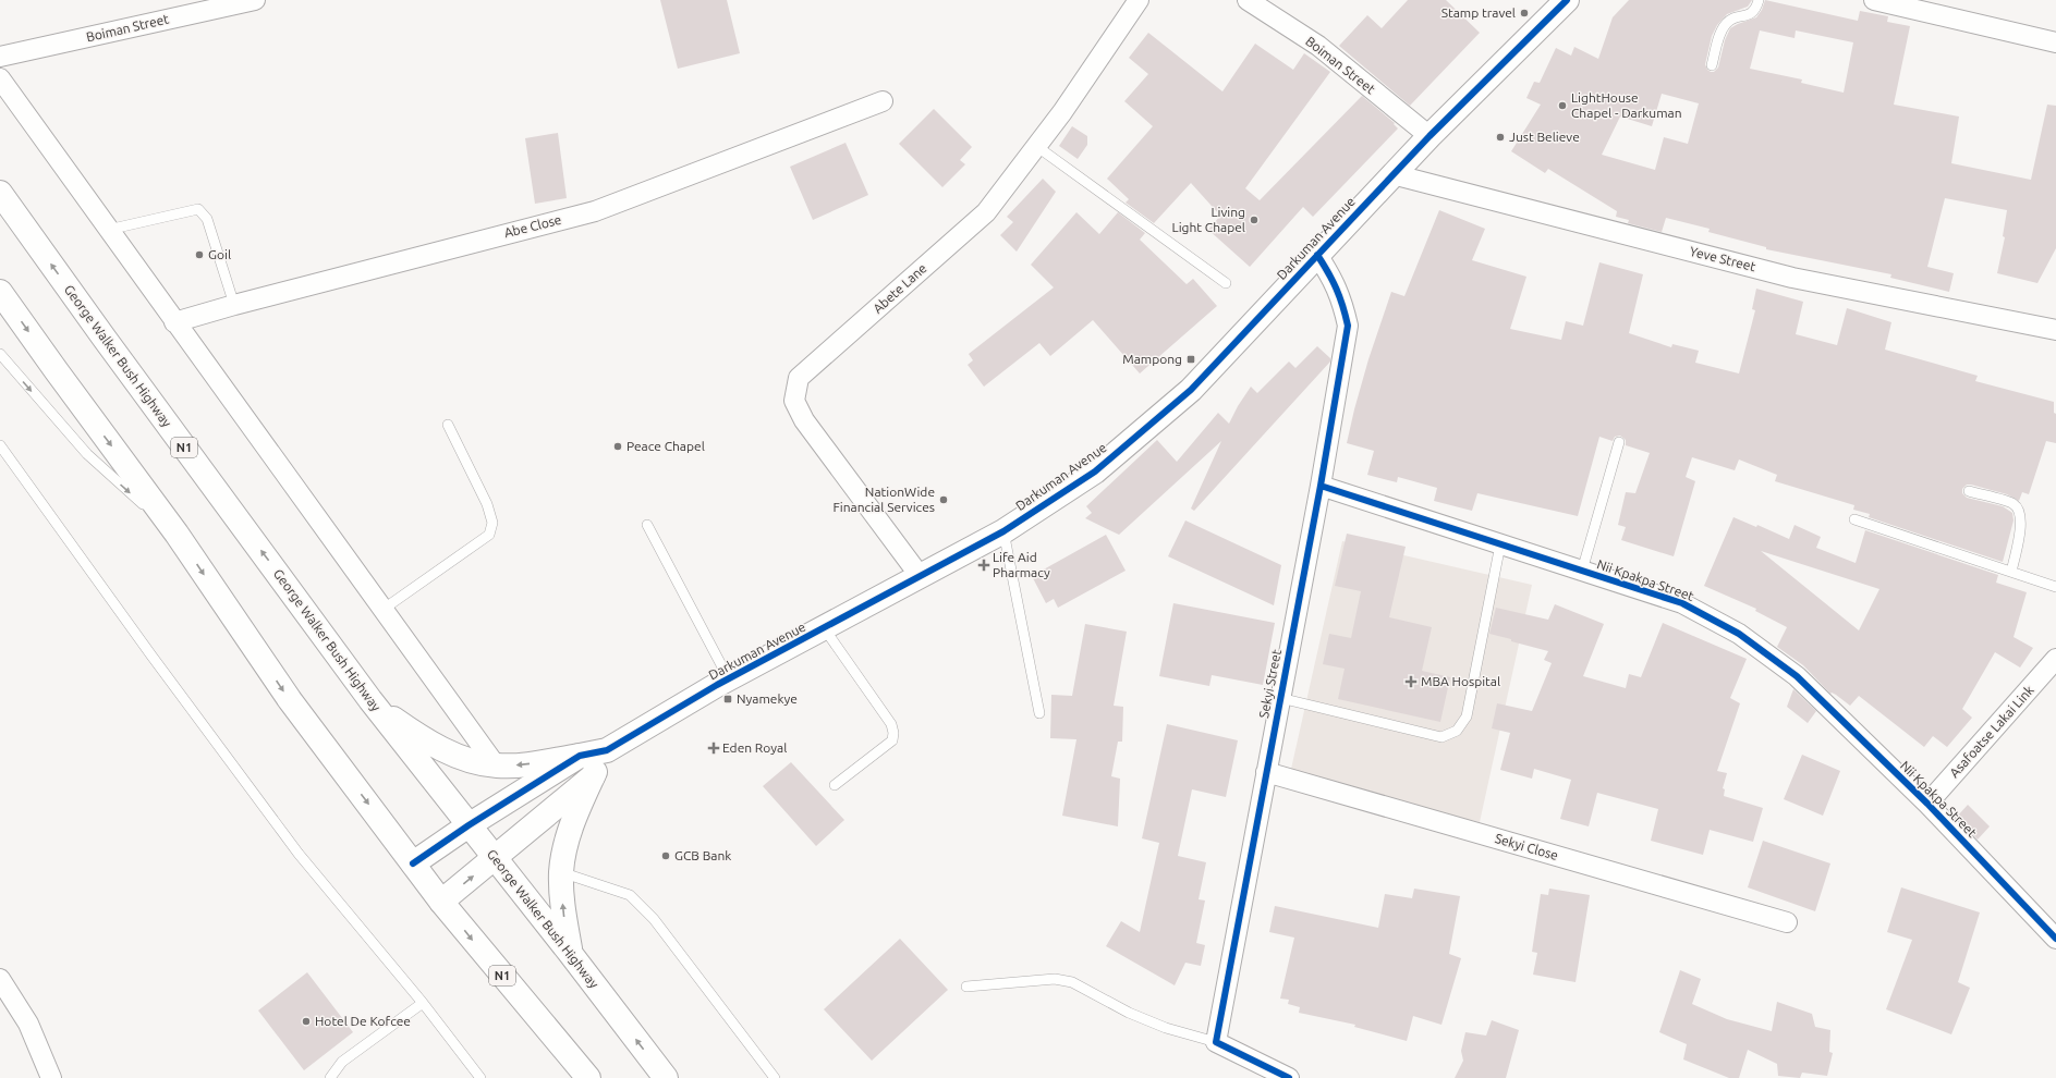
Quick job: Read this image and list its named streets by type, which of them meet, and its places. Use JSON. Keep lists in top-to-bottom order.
{
  "streets": {
    "main road": ["Darkuman Avenue", "George Walker Bush Highway", "N1"],
    "street": [
      "Boiman Street",
      "Abe Close",
      "Yeve Street",
      "Abete Lane",
      "Nii Kpakpa Street",
      "Sekyi Street",
      "Asafoatse Lakai Link",
      "Sekyi Close"
    ]
  },
  "crossings": [
    ["Boiman Street", "Darkuman Avenue"],
    ["Darkuman Avenue", "Yeve Street"],
    ["Darkuman Avenue", "Abete Lane"],
    ["Darkuman Avenue", "George Walker Bush Highway"],
    ["Darkuman Avenue", "N1"],
    ["Darkuman Avenue", "Sekyi Street"],
    ["Nii Kpakpa Street", "Sekyi Street"],
    ["Nii Kpakpa Street", "Asafoatse Lakai Link"],
    ["Sekyi Street", "Sekyi Close"]
  ],
  "places": {
    "other": [
      "Stamp travel",
      "LightHouse Chapel - Darkuman",
      "Just Believe",
      "Living Light Chapel",
      "Goil",
      "Peace Chapel",
      "NationWide Financial Services",
      "GCB Bank",
      "Hotel De Kofcee"
    ],
    "transit": ["Mampong", "Nyamekye"],
    "health": ["Life Aid Pharmacy", "MBA Hospital", "Eden Royal"]
  }
}
